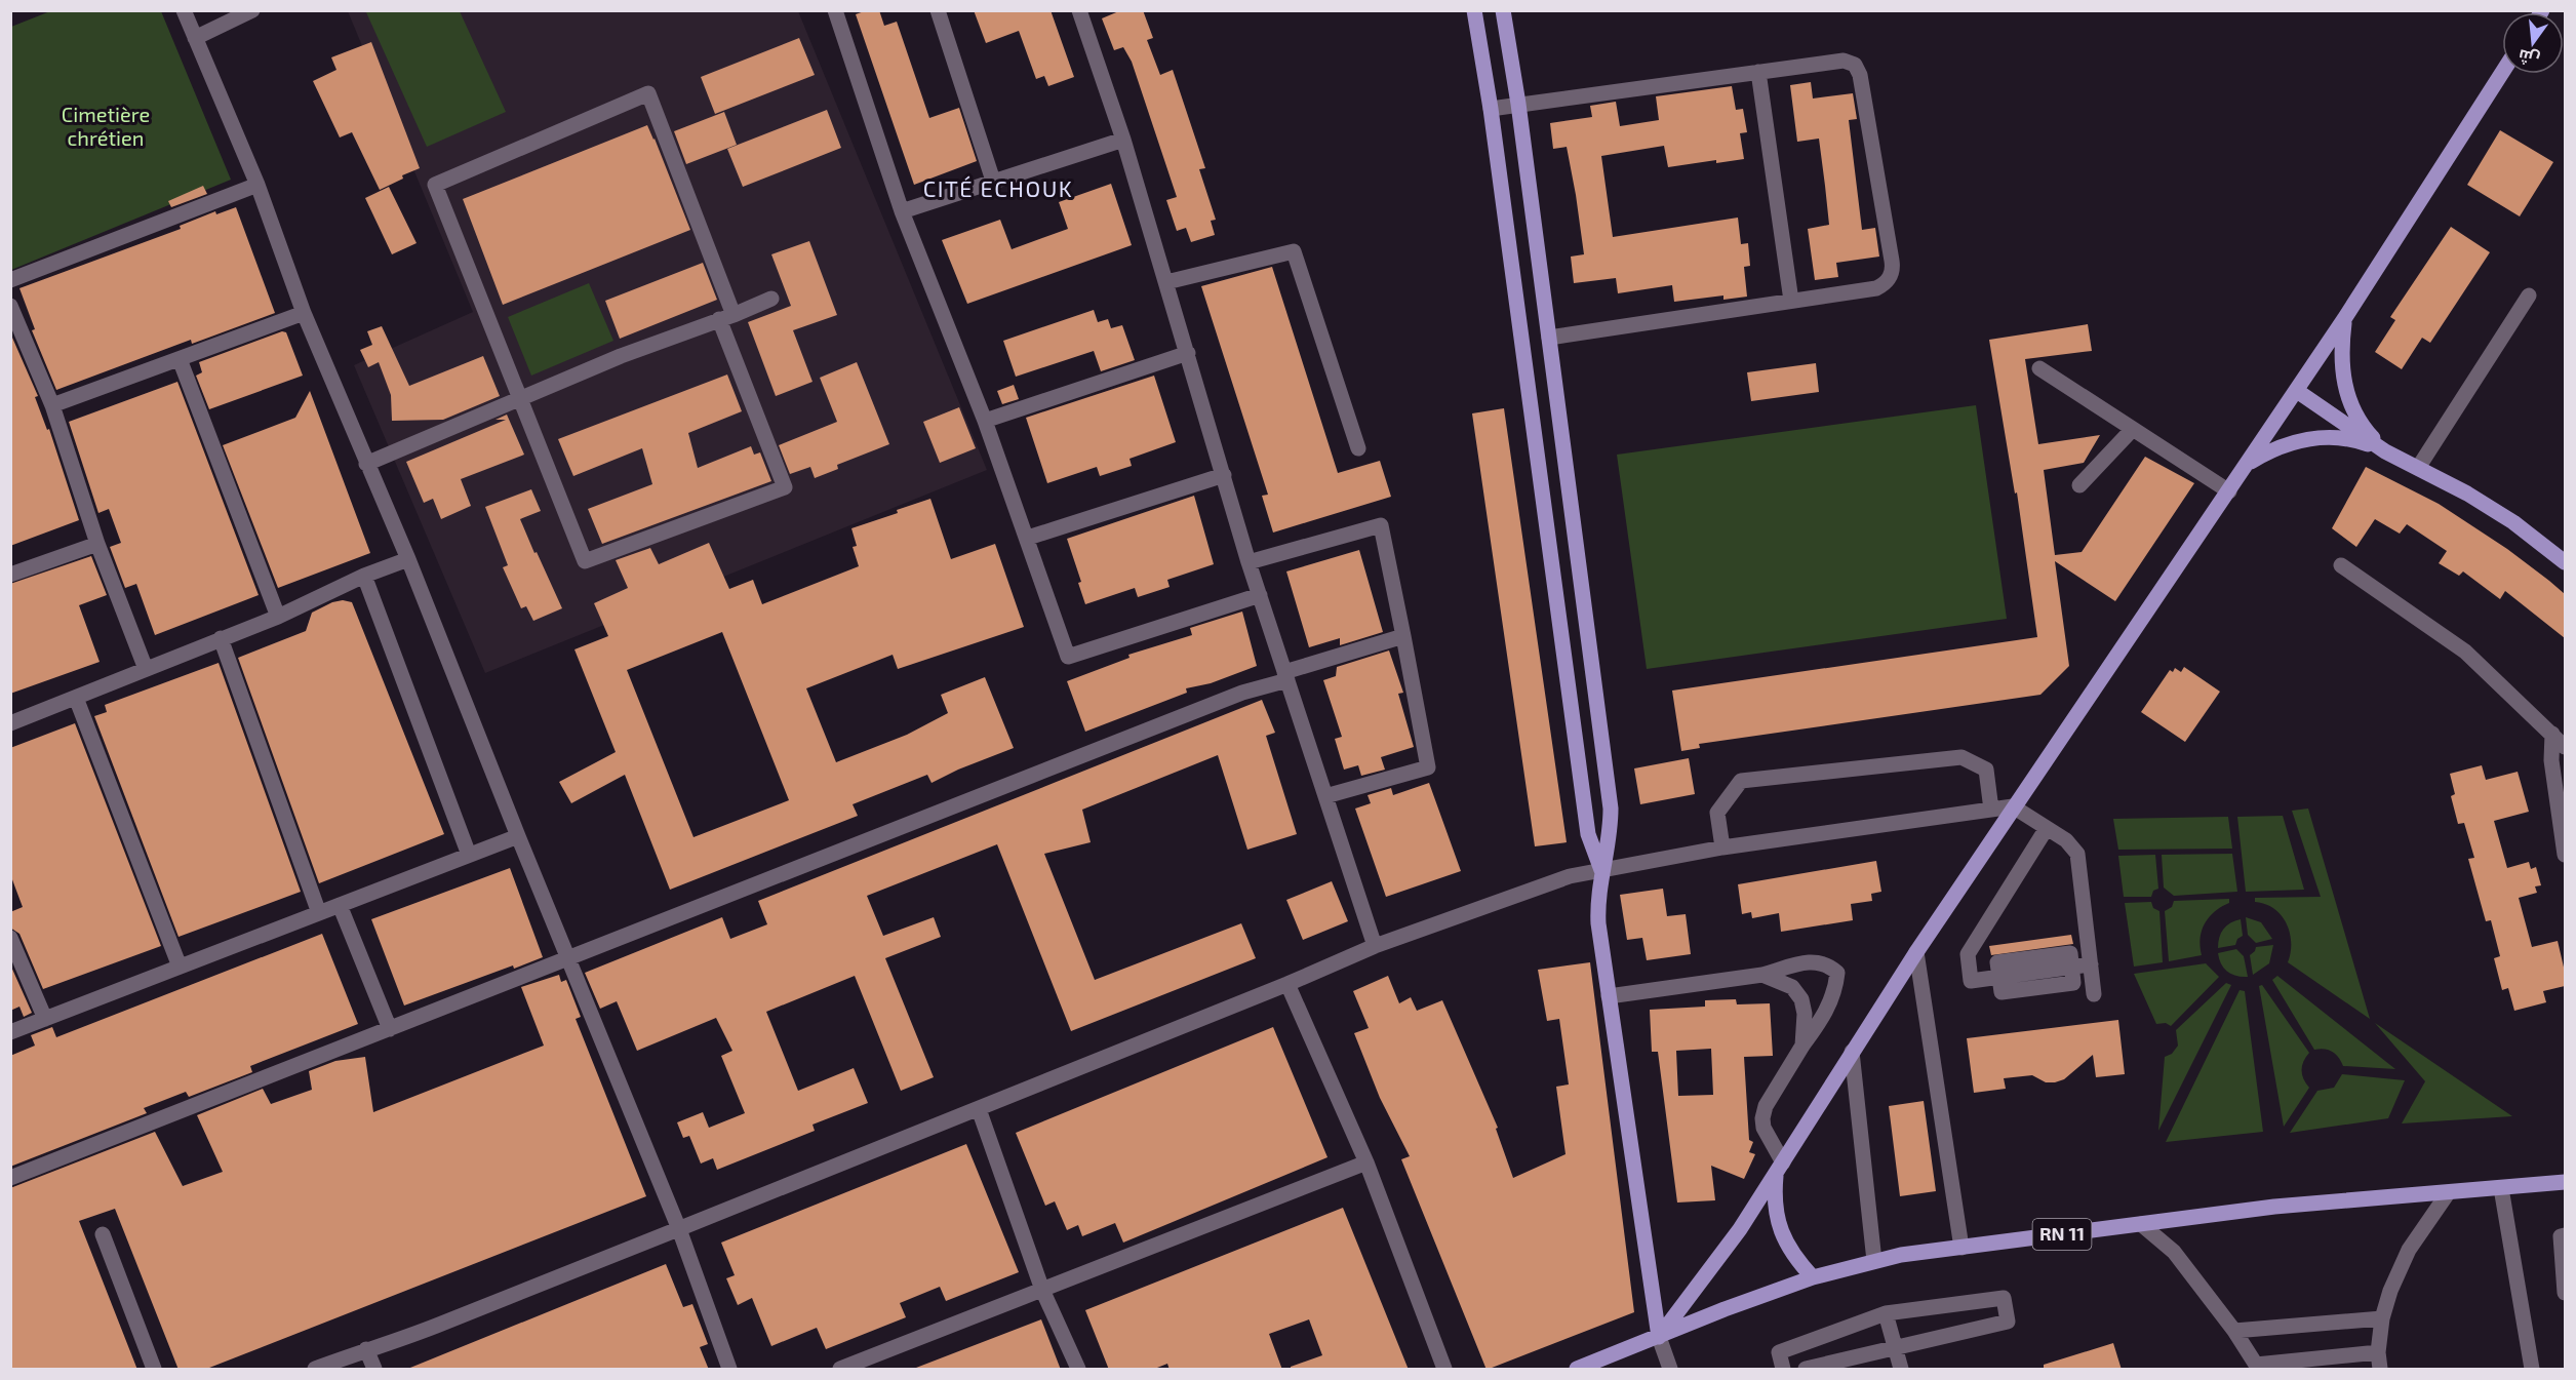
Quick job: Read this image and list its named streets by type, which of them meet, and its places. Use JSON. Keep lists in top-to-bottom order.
{
  "streets": {
    "main road": ["RN 11"]
  },
  "districts": ["CITÉ ECHOUK"],
  "parks": ["Cimetière chrétien"],
  "north": "bottom"
}
